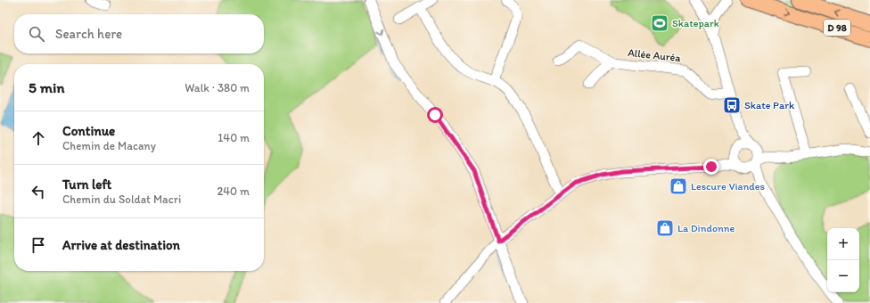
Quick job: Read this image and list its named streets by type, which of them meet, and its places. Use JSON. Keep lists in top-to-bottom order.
{
  "streets": {
    "highway": ["D 98"],
    "street": ["Allée Auréa"]
  },
  "places": {
    "sports": ["Skatepark"],
    "bus stop": ["Skate Park"],
    "shop": ["Lescure Viandes", "La Dindonne"]
  },
  "page": {
    "search": "Search here",
    "heading": ["5 min", "Walk · 380 m"],
    "list": [
      ["Continue", "Chemin de Macany", "140 m"],
      ["Turn left", "Chemin du Soldat Macri", "240 m"],
      "Arrive at destination"
    ],
    "map_buttons": ["+", "−"]
  }
}
